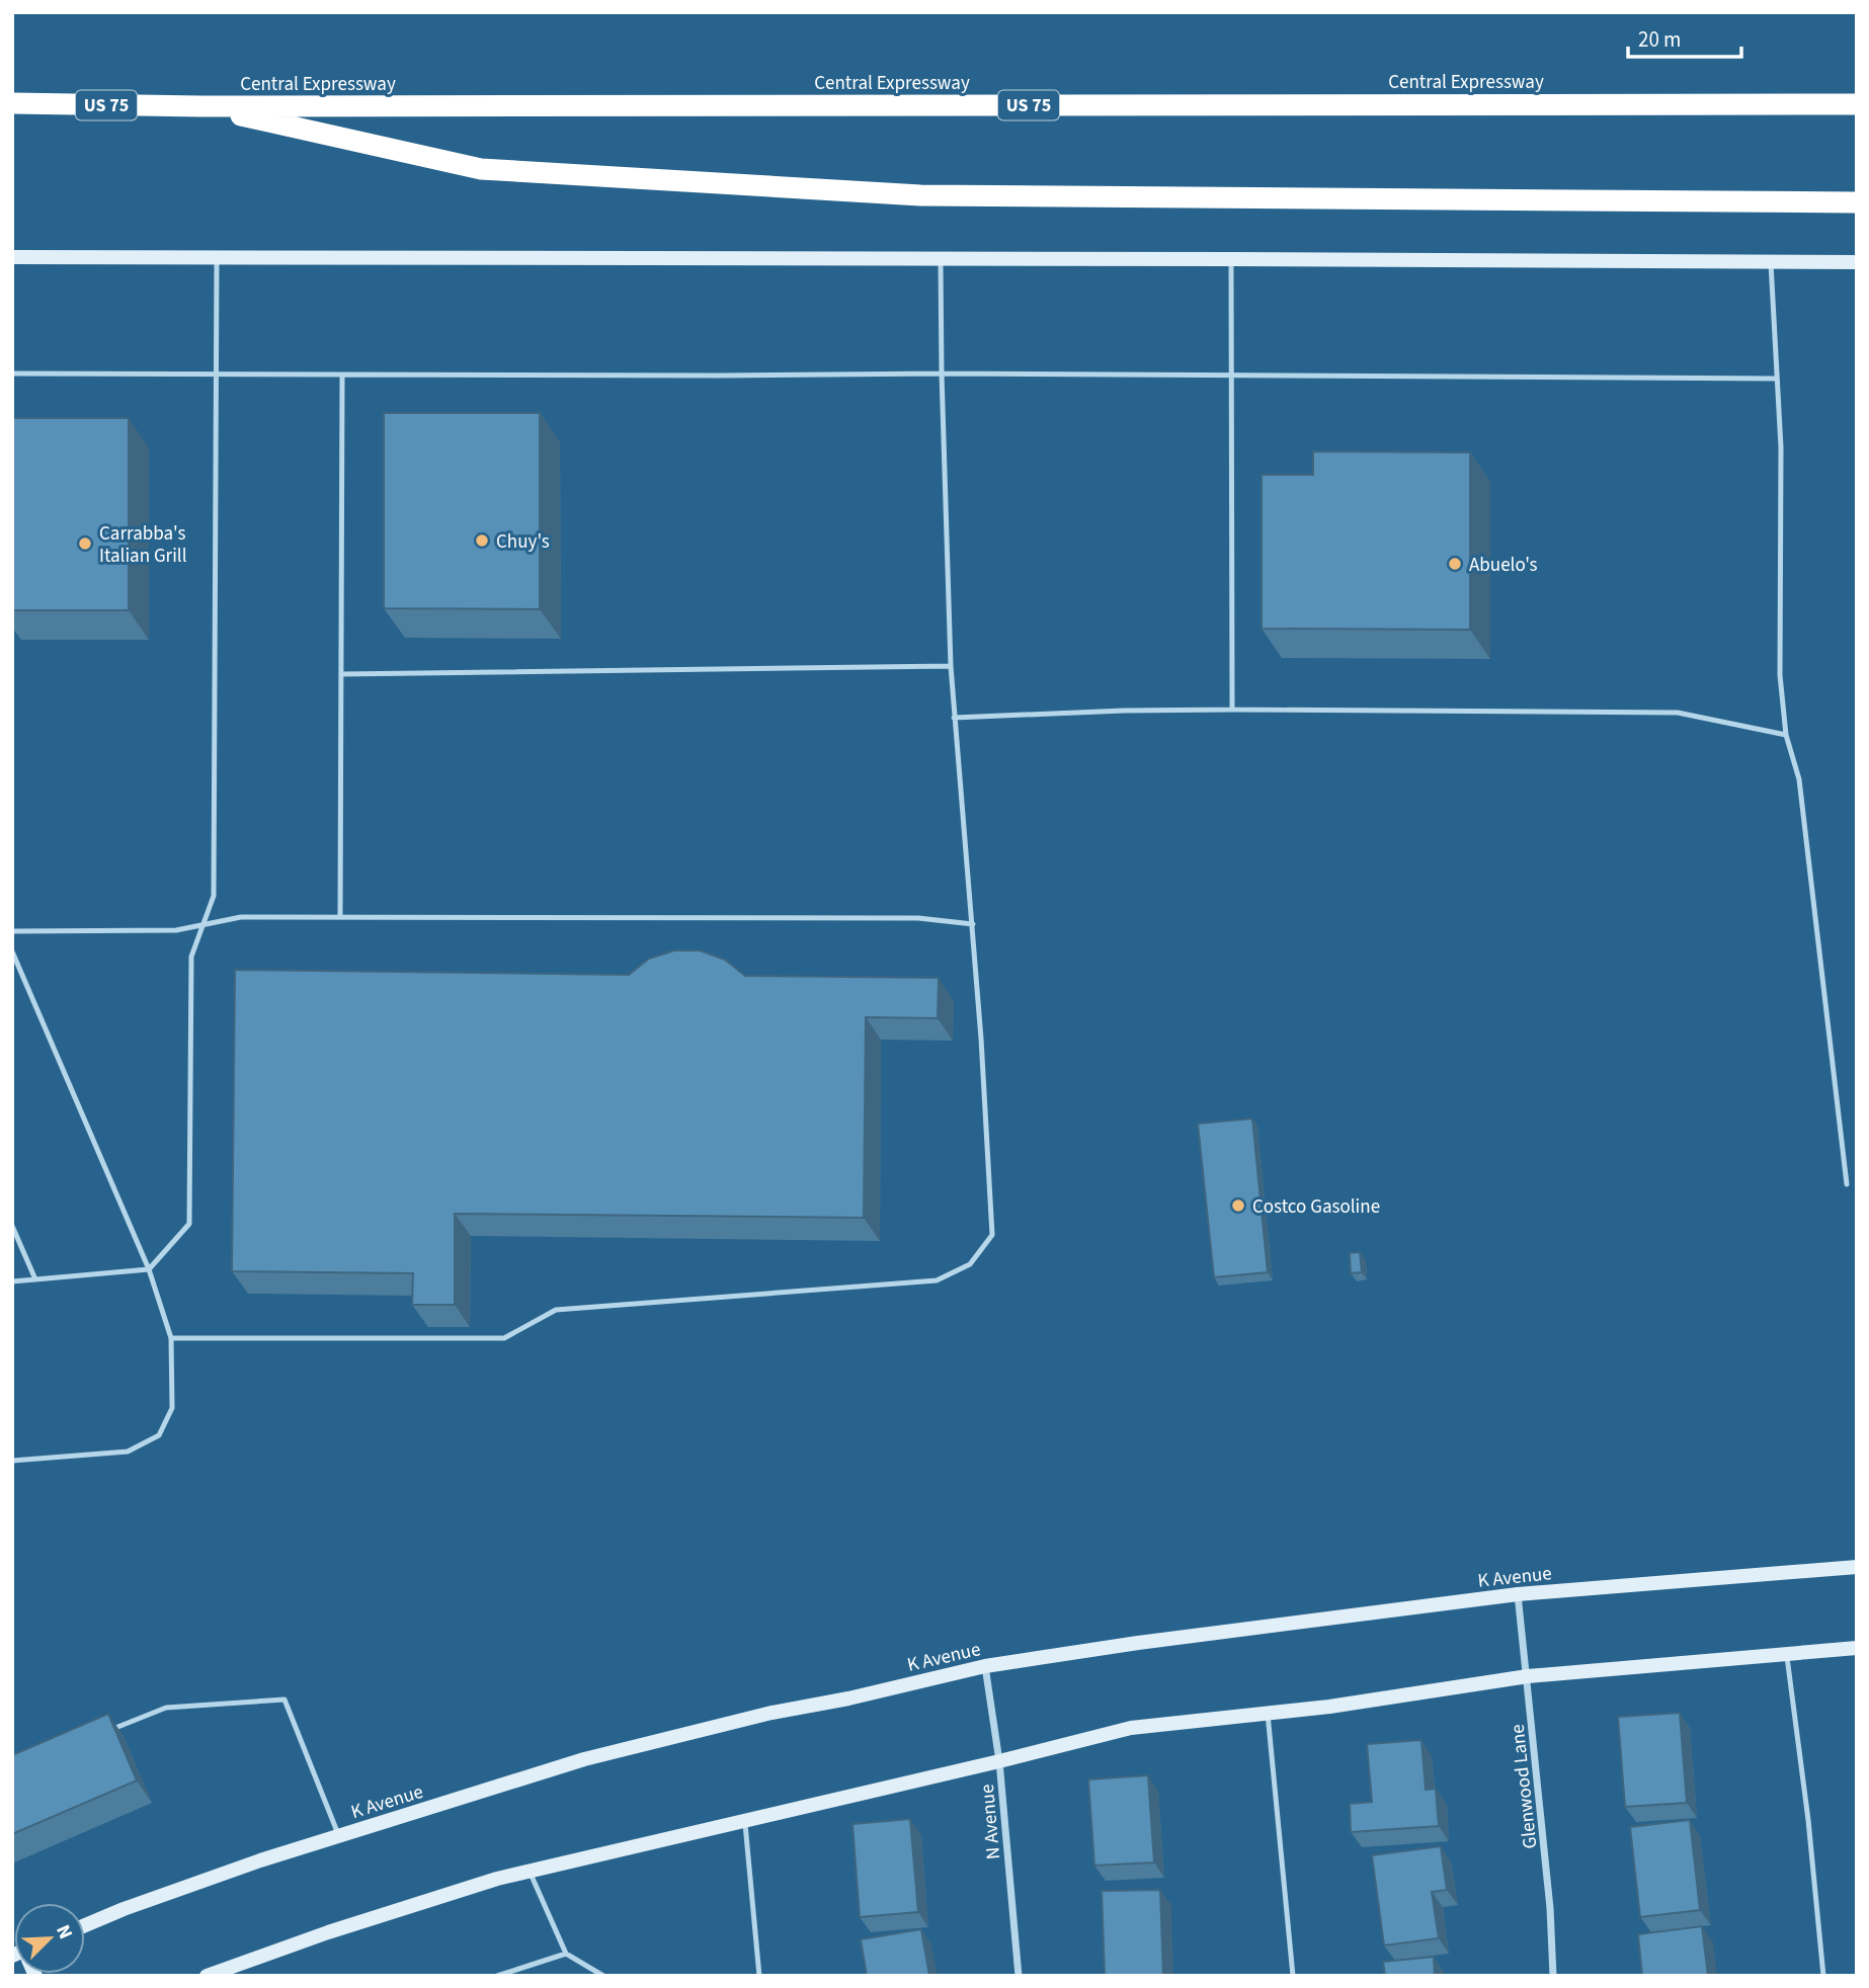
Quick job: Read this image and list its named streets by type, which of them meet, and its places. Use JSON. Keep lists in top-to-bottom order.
{
  "streets": {
    "highway": ["Central Expressway", "US 75"],
    "main road": ["K Avenue"],
    "street": ["Glenwood Lane", "N Avenue"]
  },
  "crossings": [
    ["K Avenue", "Glenwood Lane"],
    ["K Avenue", "N Avenue"]
  ],
  "places": [
    "Chuy's",
    "Carrabba's Italian Grill",
    "Abuelo's",
    "Costco Gasoline"
  ],
  "scale_bar": "20 m",
  "north": "top right"
}
